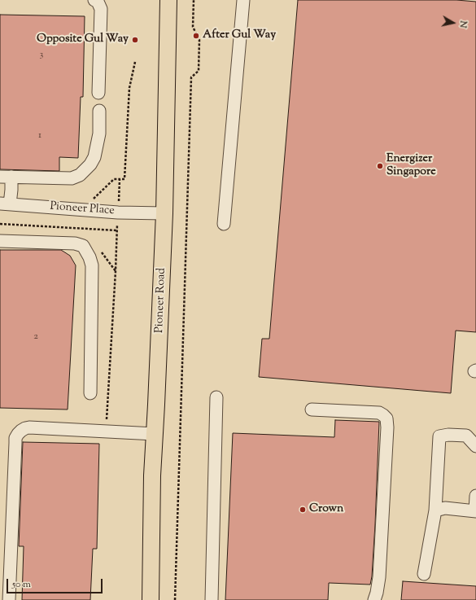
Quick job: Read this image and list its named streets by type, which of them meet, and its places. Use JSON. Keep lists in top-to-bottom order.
{
  "streets": {
    "main road": ["Pioneer Road"],
    "street": ["Pioneer Place"]
  },
  "crossings": [
    ["Pioneer Place", "Pioneer Road"]
  ],
  "places": [
    "After Gul Way",
    "Opposite Gul Way",
    "Energizer Singapore",
    "Crown"
  ],
  "house_numbers": ["3", "1", "2"],
  "scale_bar": "50 m",
  "north": "right"
}
